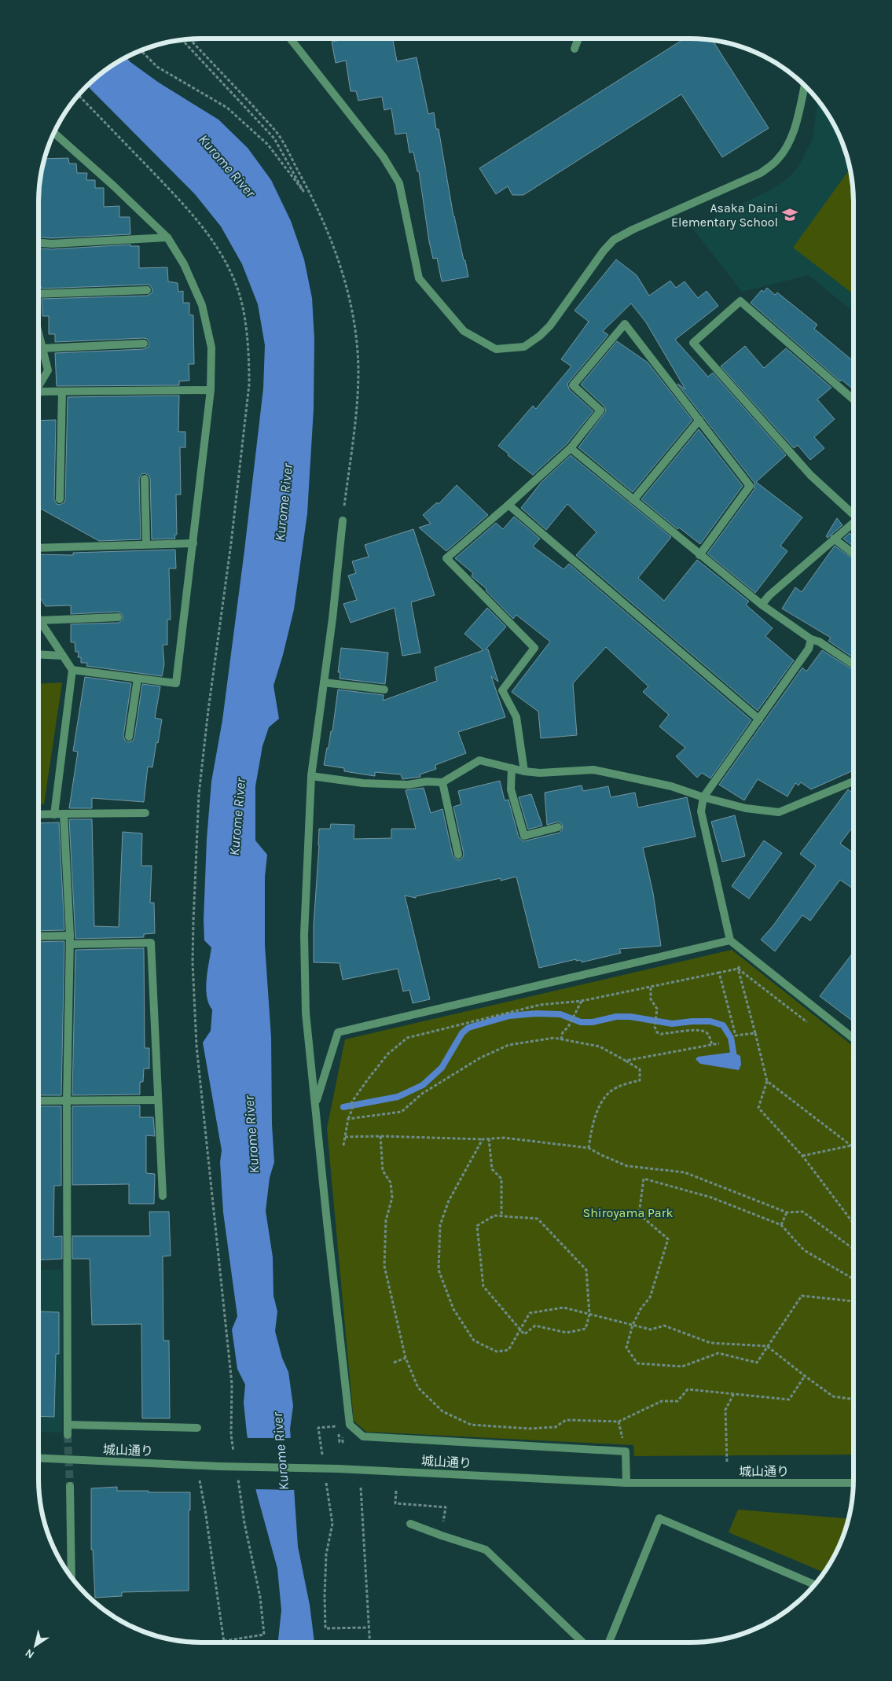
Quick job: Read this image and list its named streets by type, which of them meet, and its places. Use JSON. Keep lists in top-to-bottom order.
{
  "streets": {
    "street": ["城山通り"]
  },
  "water": ["Kurome River"],
  "parks": ["Shiroyama Park"],
  "places": {
    "school or university": ["Asaka Daini Elementary School"]
  },
  "north": "bottom left"
}
